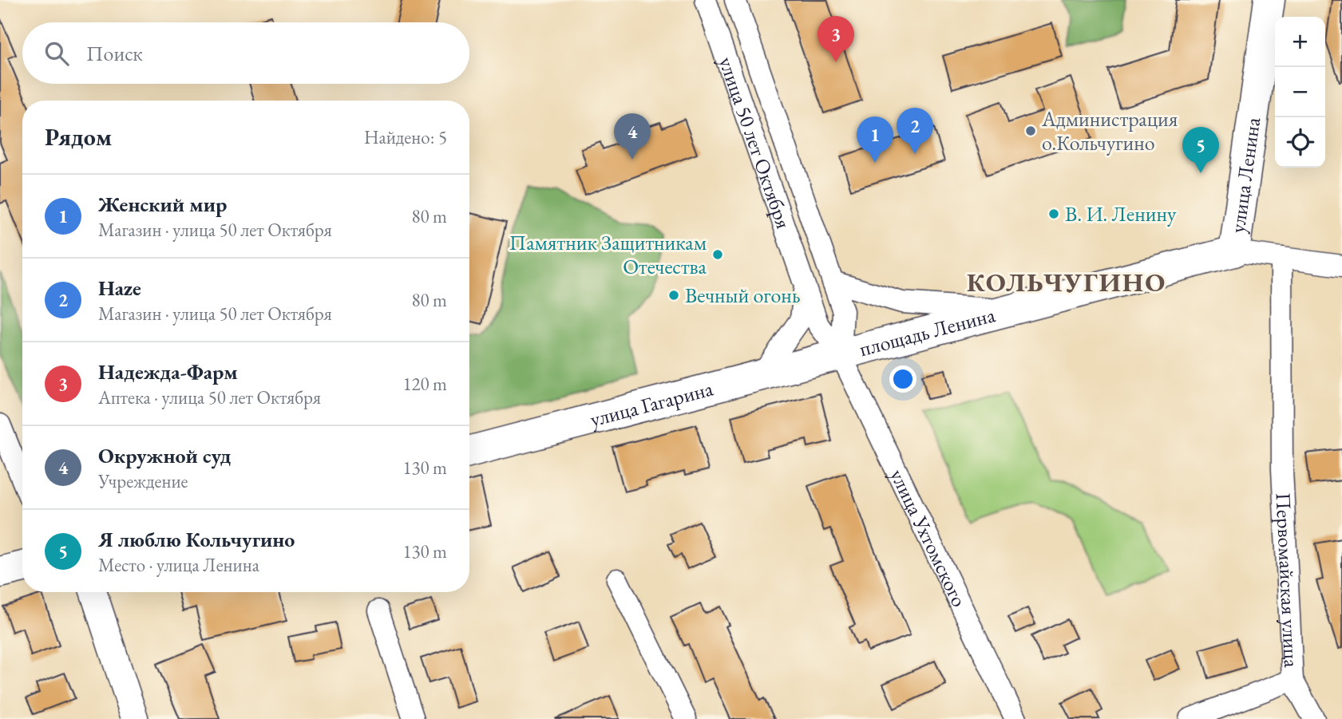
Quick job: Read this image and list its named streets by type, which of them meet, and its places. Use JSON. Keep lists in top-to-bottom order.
{
  "streets": {
    "main road": ["улица Ленина", "площадь Ленина", "улица Гагарина"],
    "street": ["улица 50 лет Октября", "улица Ухтомского", "Первомайская улица"]
  },
  "crossings": [
    ["улица 50 лет Октября", "площадь Ленина"],
    ["улица 50 лет Октября", "улица Гагарина"],
    ["улица 50 лет Октября", "улица Ухтомского"],
    ["улица Ленина", "площадь Ленина"],
    ["площадь Ленина", "улица Гагарина"],
    ["площадь Ленина", "улица Ухтомского"],
    ["площадь Ленина", "Первомайская улица"],
    ["улица Гагарина", "улица Ухтомского"]
  ],
  "districts": ["КОЛЬЧУГИНО"],
  "places": [
    "Администрация о.Кольчугино",
    "В. И. Ленину",
    "Памятник Защитникам Отечества",
    "Вечный огонь"
  ],
  "page": {
    "pins": [
      "3",
      "2",
      "4",
      "1",
      "5"
    ],
    "map_buttons": ["+", "−"],
    "search": "Поиск",
    "heading": ["Рядом", "Найдено: 5"],
    "list": [
      {
        "mark": "1",
        "name": "Женский мир",
        "note": "Магазин · улица 50 лет Октября",
        "value": "80 m"
      },
      {
        "mark": "2",
        "name": "Haze",
        "note": "Магазин · улица 50 лет Октября",
        "value": "80 m"
      },
      {
        "mark": "3",
        "name": "Надежда-Фарм",
        "note": "Аптека · улица 50 лет Октября",
        "value": "120 m"
      },
      {
        "mark": "4",
        "name": "Окружной суд",
        "note": "Учреждение",
        "value": "130 m"
      },
      {
        "mark": "5",
        "name": "Я люблю Кольчугино",
        "note": "Место · улица Ленина",
        "value": "130 m"
      }
    ]
  }
}
